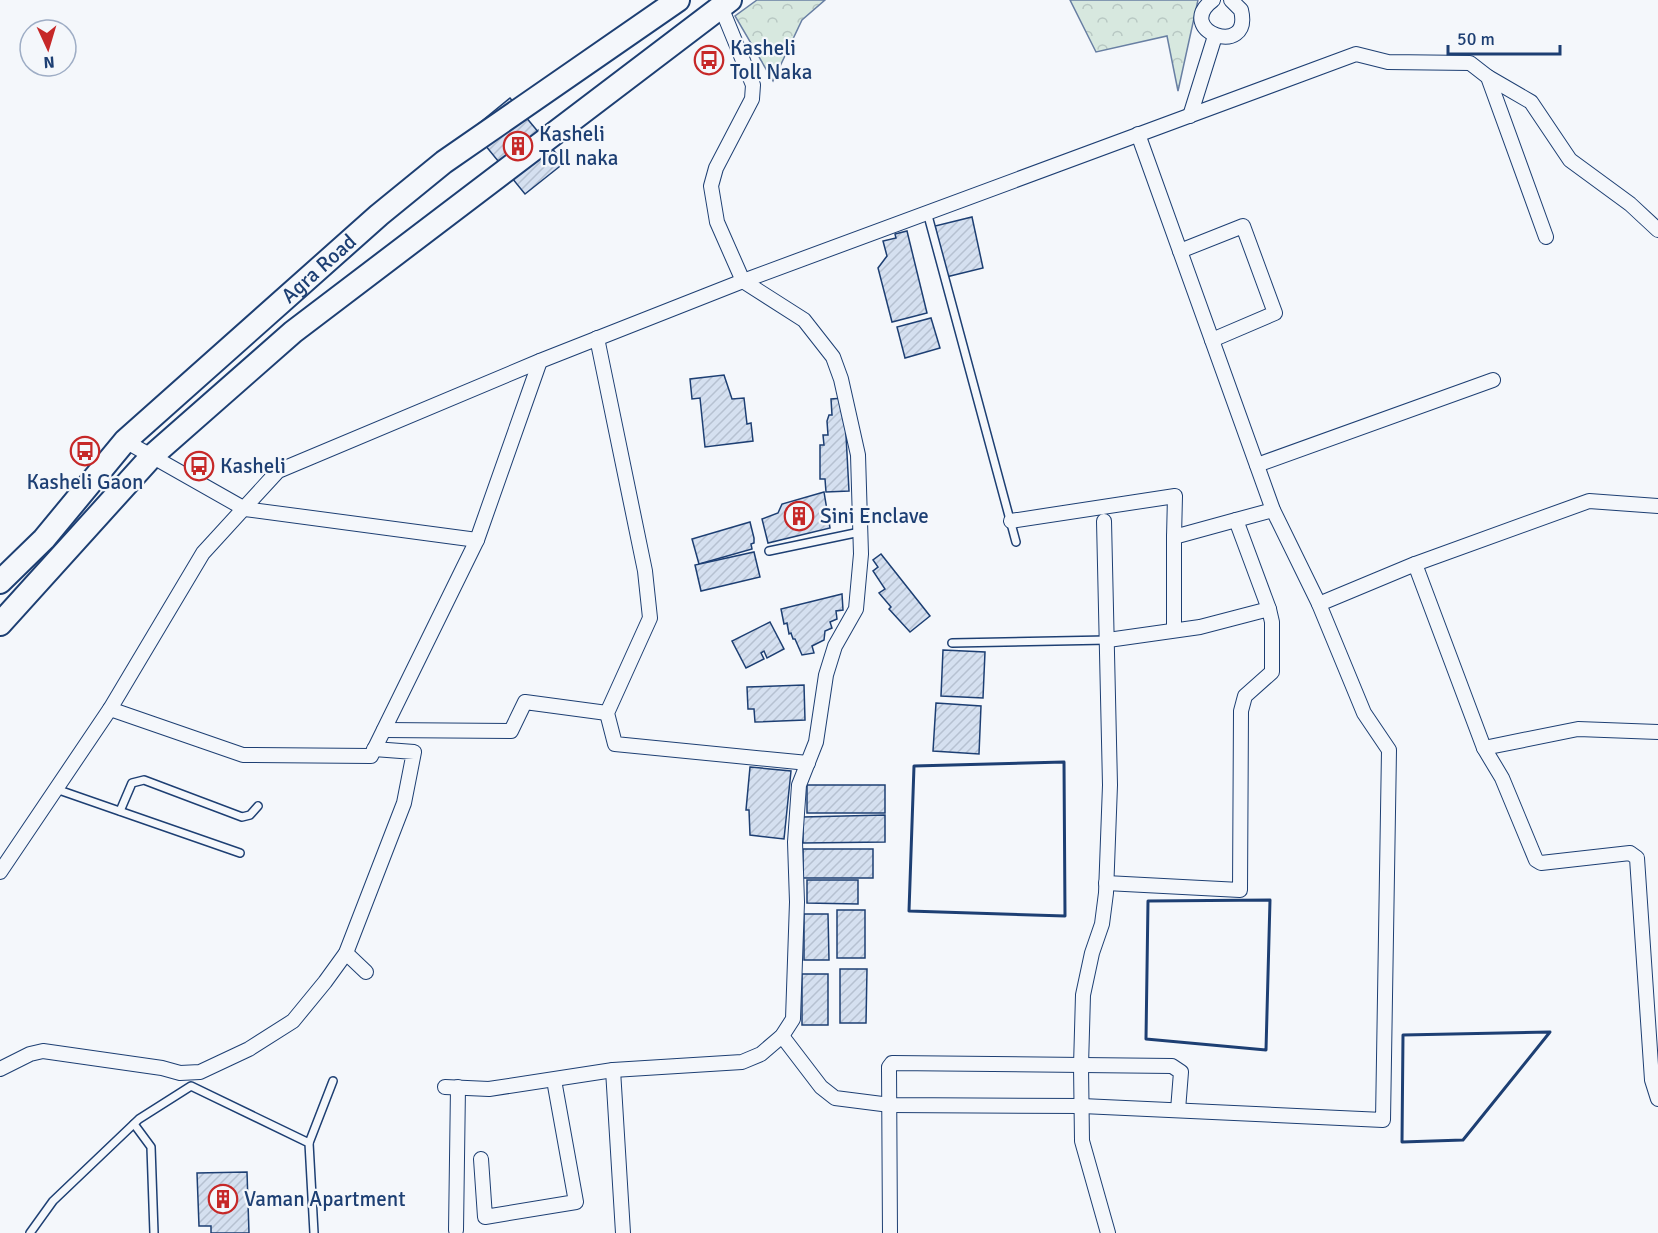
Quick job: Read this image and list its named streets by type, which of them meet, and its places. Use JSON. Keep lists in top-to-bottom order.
{
  "streets": {
    "highway": ["Agra Road"]
  },
  "places": {
    "bus stop": ["Kasheli Toll Naka", "Kasheli Gaon", "Kasheli"],
    "building": ["Kasheli Toll naka", "Sini Enclave", "Vaman Apartment"]
  },
  "scale_bar": "50 m",
  "north": "bottom"
}
